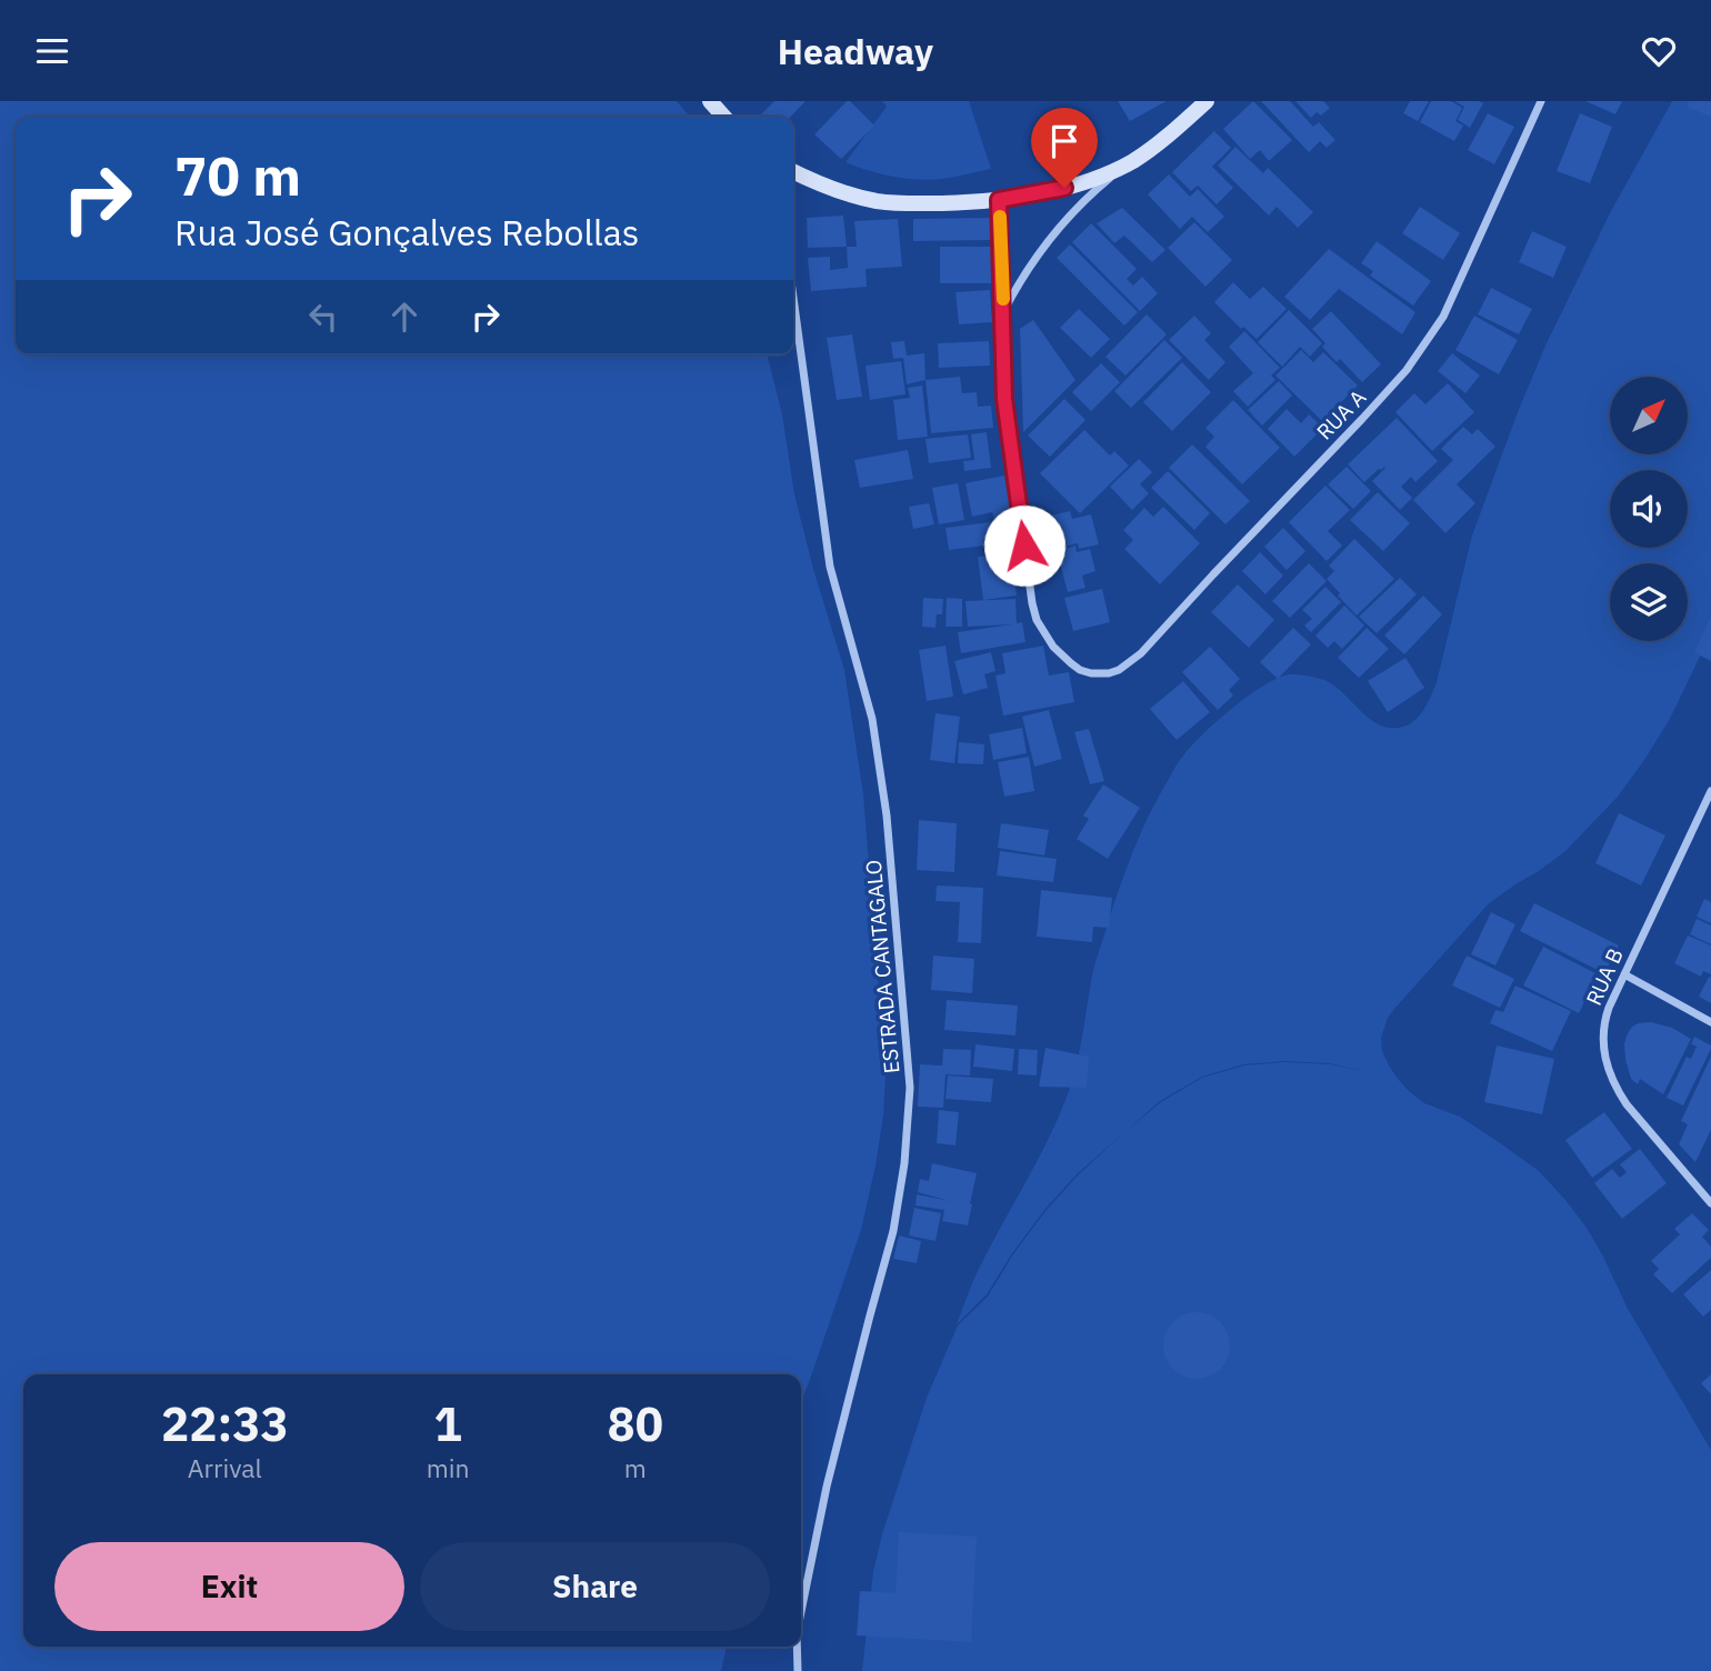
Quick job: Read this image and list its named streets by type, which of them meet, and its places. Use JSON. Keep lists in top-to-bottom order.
{
  "streets": {
    "street": ["RUA A", "ESTRADA CANTAGALO", "RUA B"]
  },
  "north": "top right",
  "page": {
    "header": "Headway",
    "turn": ["70 m", "Rua José Gonçalves Rebollas"],
    "eta": [
      "22:33",
      "Arrival",
      "1",
      "min",
      "80",
      "m"
    ],
    "buttons": ["Exit", "Share"]
  }
}
